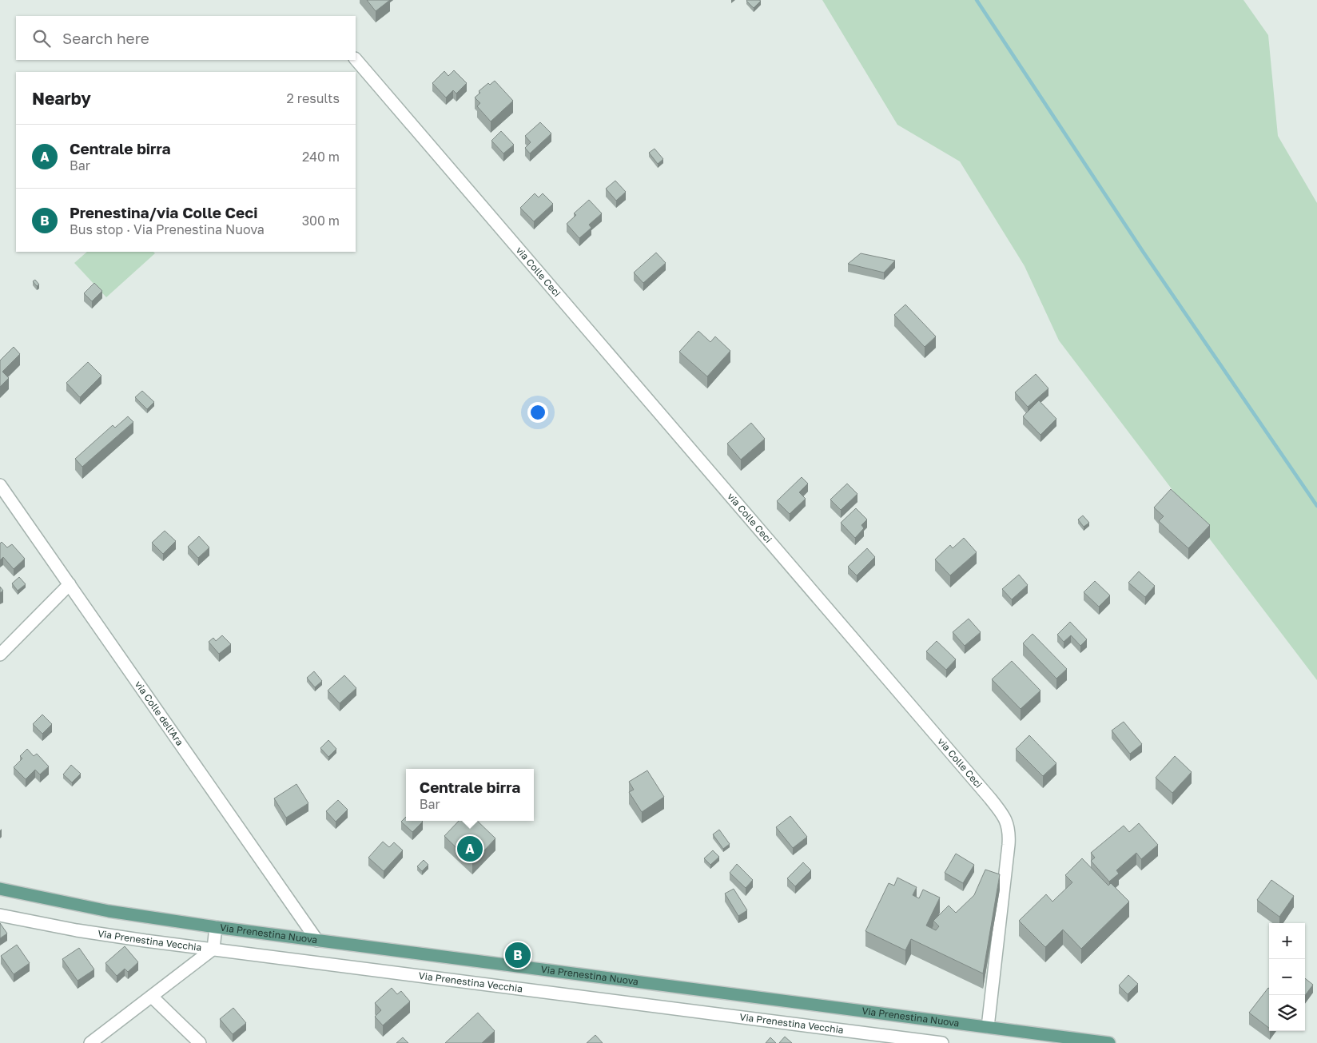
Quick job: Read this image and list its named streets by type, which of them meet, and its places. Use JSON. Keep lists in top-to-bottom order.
{
  "streets": {
    "main road": ["Via Prenestina Nuova"],
    "street": ["via Colle Ceci", "via Colle dell'Ara", "Via Prenestina Vecchia"]
  },
  "crossings": [
    ["via Colle Ceci", "Via Prenestina Nuova"],
    ["via Colle dell'Ara", "Via Prenestina Nuova"]
  ],
  "page": {
    "search": "Search here",
    "heading": ["Nearby", "2 results"],
    "list": [
      {
        "mark": "A",
        "name": "Centrale birra",
        "note": "Bar",
        "value": "240 m"
      },
      {
        "mark": "B",
        "name": "Prenestina/via Colle Ceci",
        "note": "Bus stop · Via Prenestina Nuova",
        "value": "300 m"
      }
    ],
    "popup": ["Centrale birra", "Bar"],
    "pins": ["A", "B"],
    "map_buttons": ["+", "−"]
  }
}
